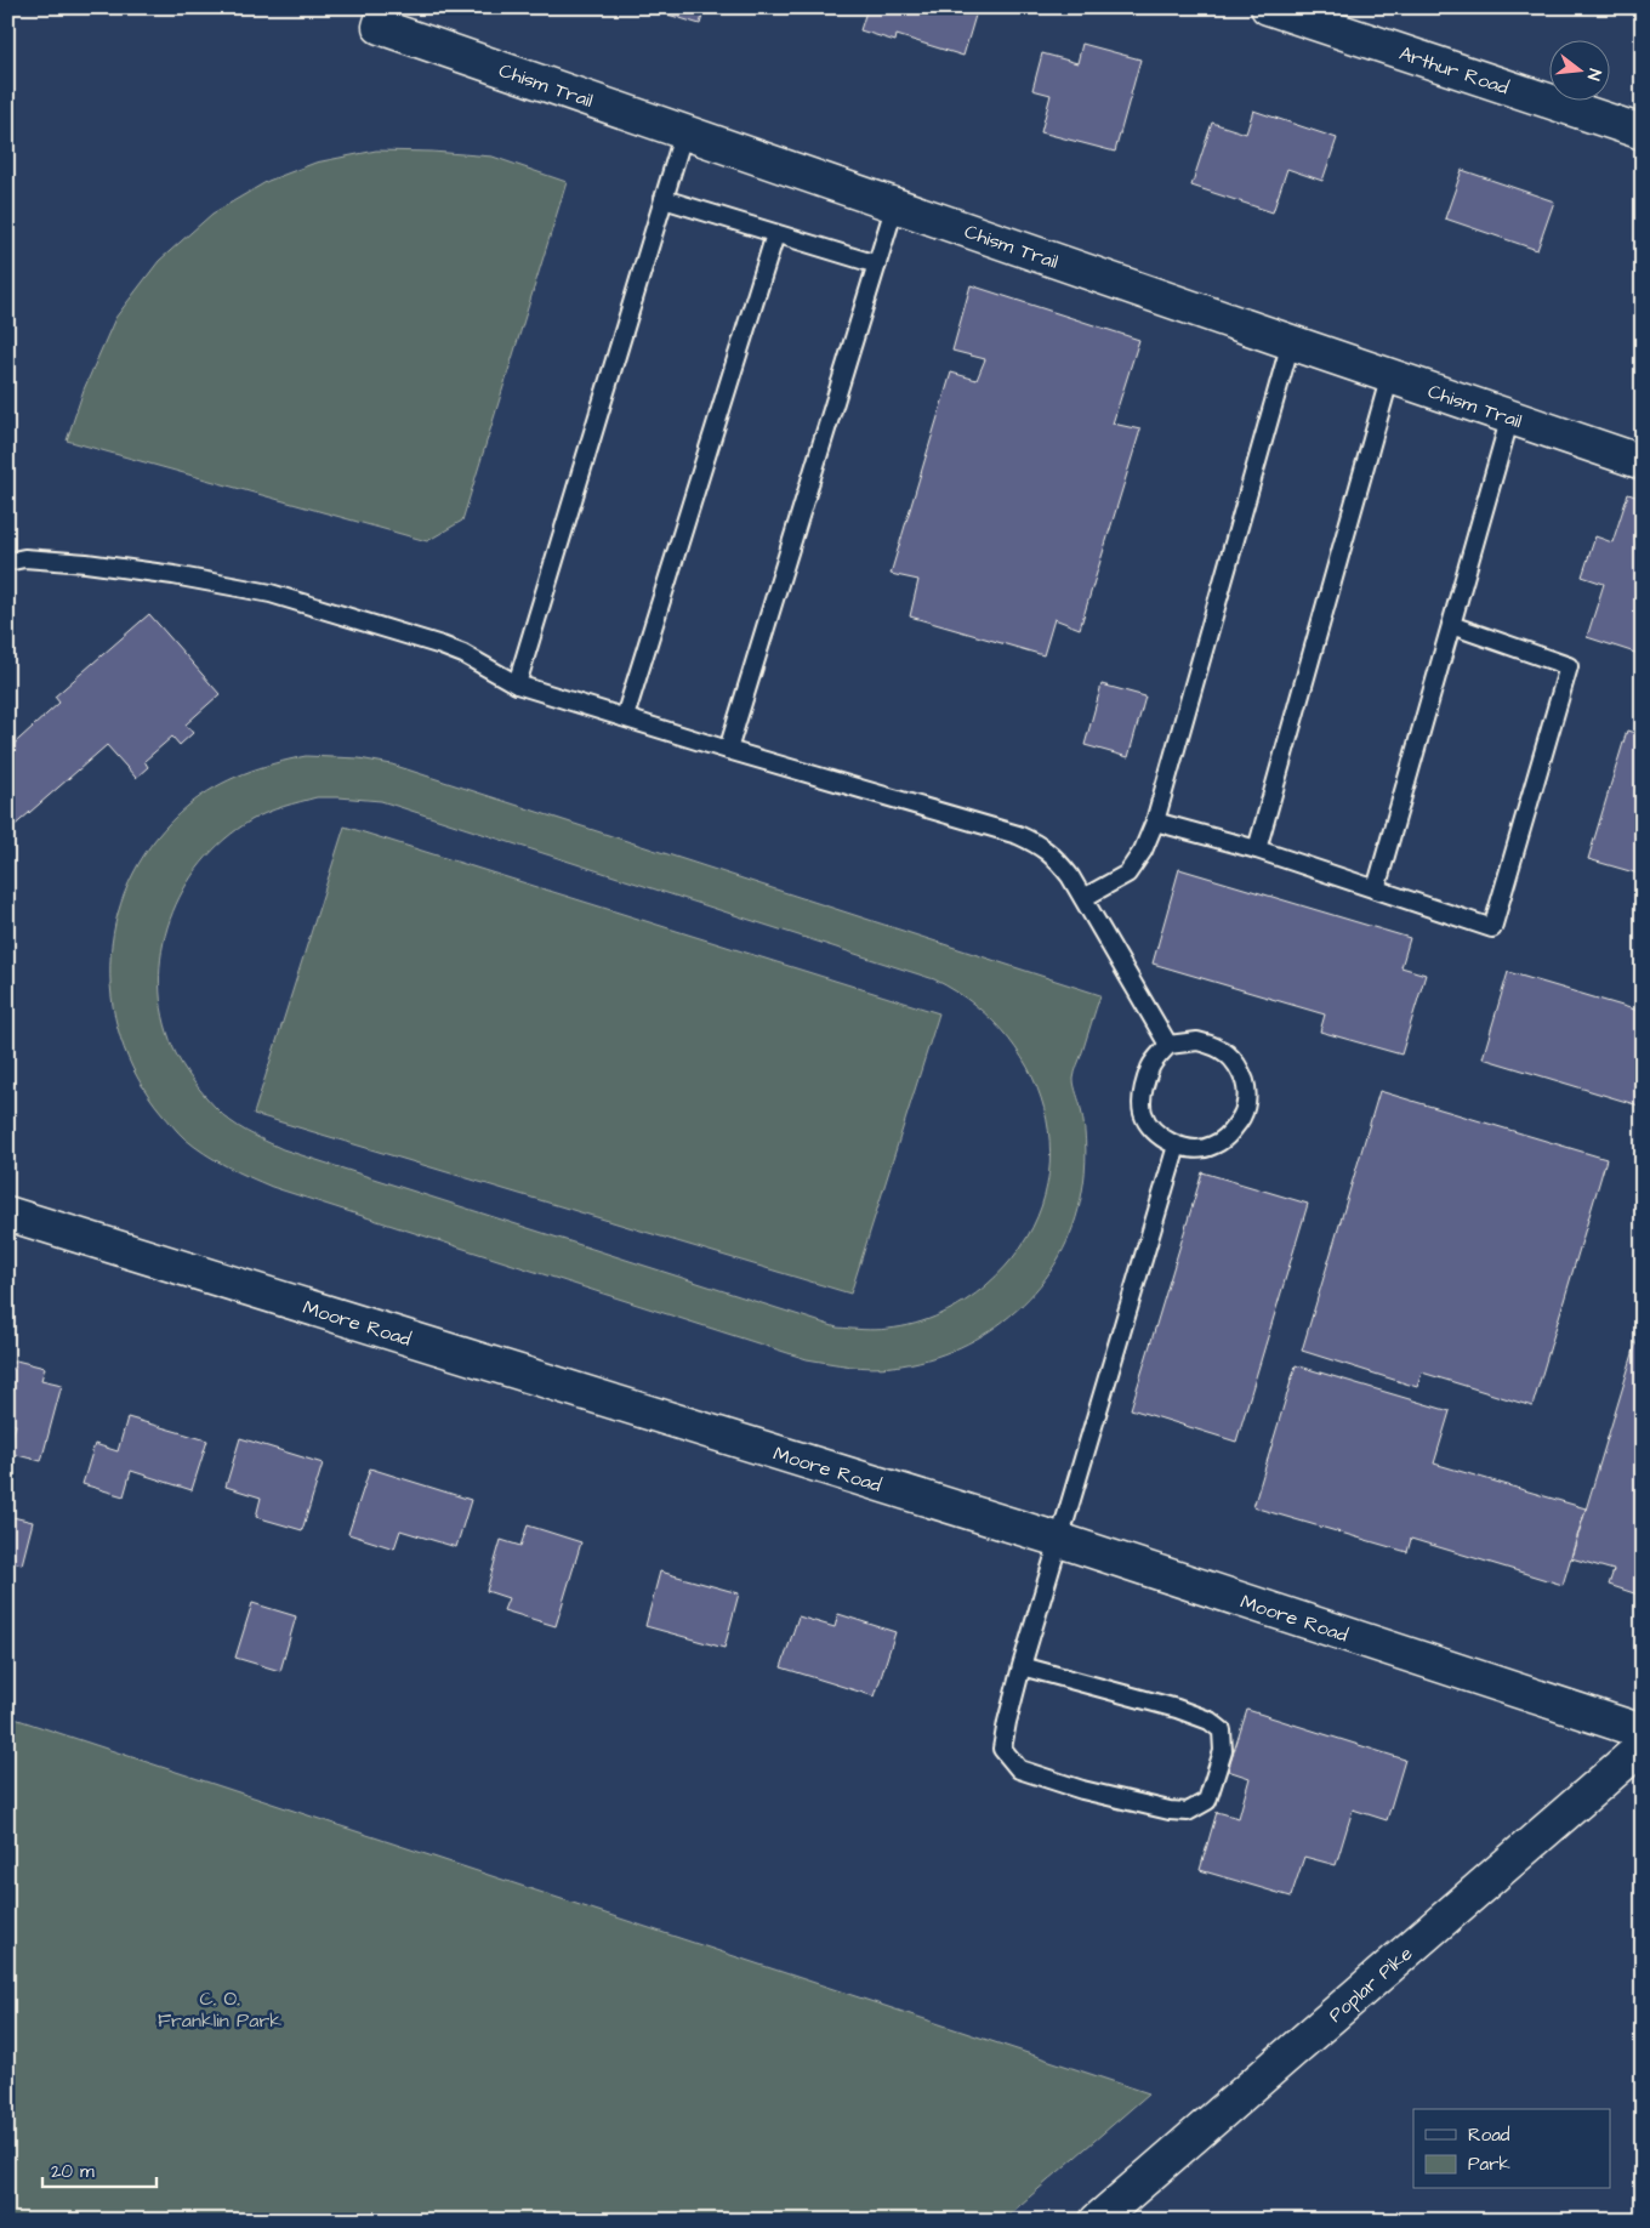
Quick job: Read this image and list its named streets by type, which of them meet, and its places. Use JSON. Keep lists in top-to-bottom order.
{
  "streets": {
    "street": [
      "Arthur Road",
      "Chism Trail",
      "Moore Road",
      "Poplar Pike"
    ]
  },
  "parks": ["C. O. Franklin Park"],
  "legend": ["Road", "Park"],
  "scale_bar": "20 m",
  "north": "right"
}
